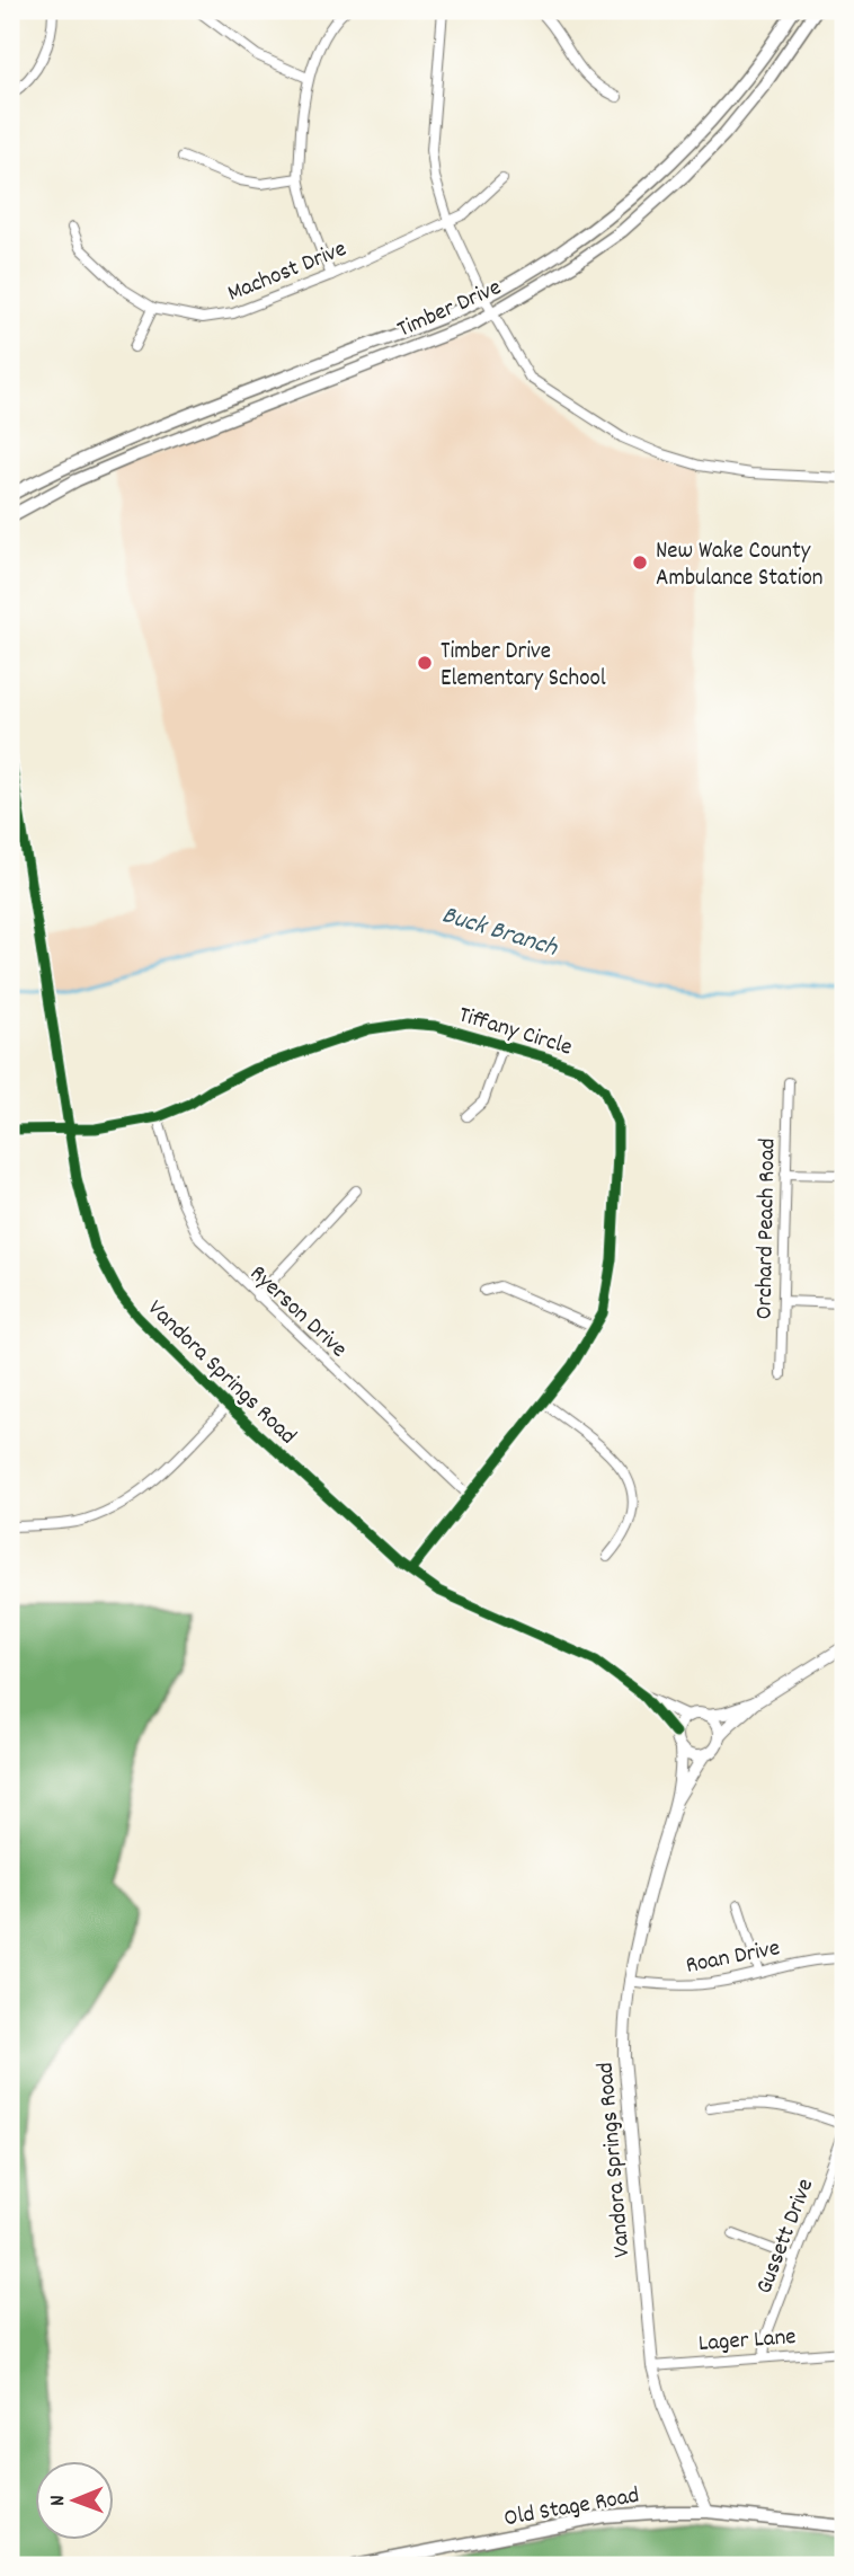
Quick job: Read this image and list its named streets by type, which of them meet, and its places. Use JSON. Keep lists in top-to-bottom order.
{
  "streets": {
    "main road": ["Timber Drive", "Old Stage Road"],
    "street": [
      "Machost Drive",
      "Tiffany Circle",
      "Orchard Peach Road",
      "Ryerson Drive",
      "Vandora Springs Road",
      "Roan Drive",
      "Gussett Drive",
      "Lager Lane"
    ]
  },
  "crossings": [
    ["Tiffany Circle", "Ryerson Drive"],
    ["Tiffany Circle", "Vandora Springs Road"],
    ["Vandora Springs Road", "Roan Drive"],
    ["Vandora Springs Road", "Lager Lane"],
    ["Vandora Springs Road", "Old Stage Road"],
    ["Gussett Drive", "Lager Lane"]
  ],
  "water": ["Buck Branch"],
  "places": ["New Wake County Ambulance Station", "Timber Drive Elementary School"],
  "north": "left"
}
